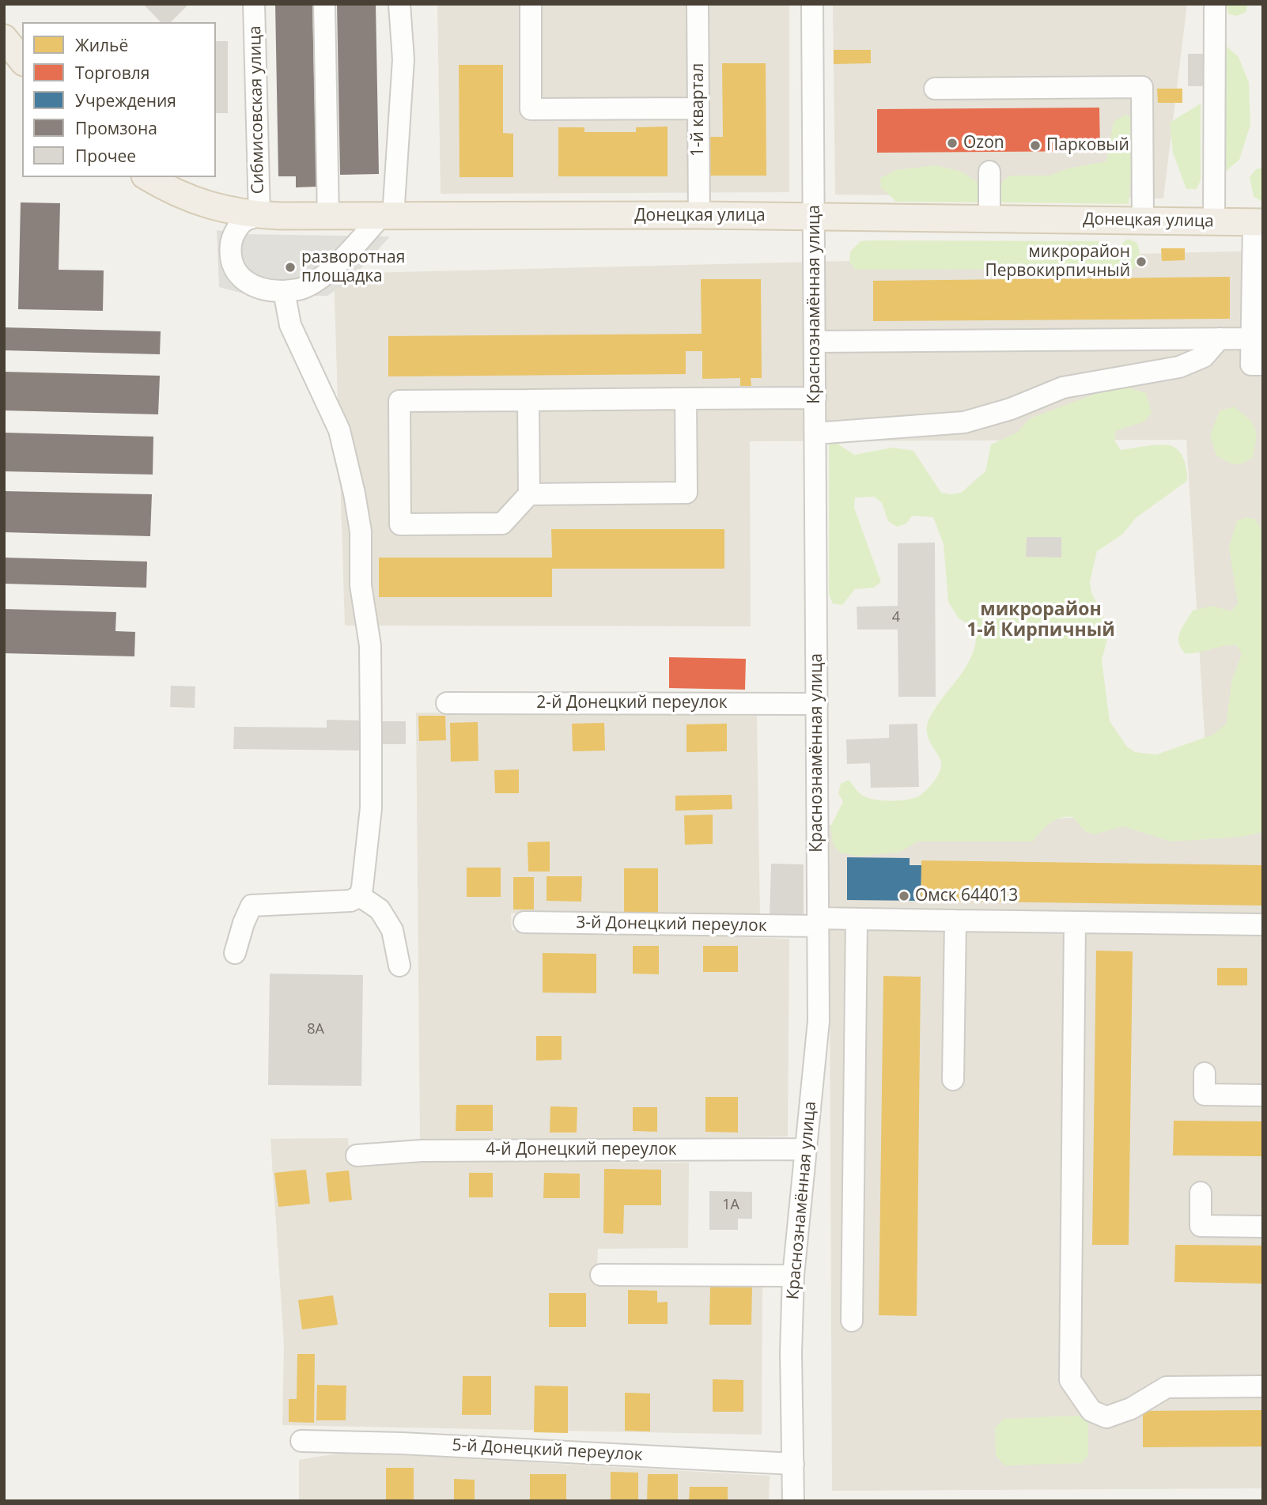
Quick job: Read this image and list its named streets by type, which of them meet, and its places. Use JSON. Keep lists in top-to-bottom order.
{
  "streets": {
    "main road": ["Донецкая улица"],
    "street": [
      "Сибмисовская улица",
      "1-й квартал",
      "Краснознамённая улица",
      "2-й Донецкий переулок",
      "3-й Донецкий переулок",
      "4-й Донецкий переулок",
      "5-й Донецкий переулок"
    ]
  },
  "crossings": [
    ["Сибмисовская улица", "Донецкая улица"],
    ["1-й квартал", "Донецкая улица"],
    ["Донецкая улица", "Краснознамённая улица"],
    ["Краснознамённая улица", "2-й Донецкий переулок"],
    ["Краснознамённая улица", "3-й Донецкий переулок"],
    ["Краснознамённая улица", "4-й Донецкий переулок"],
    ["Краснознамённая улица", "5-й Донецкий переулок"]
  ],
  "districts": ["микрорайон 1-й Кирпичный"],
  "places": [
    "Ozon",
    "Парковый",
    "микрорайон Первокирпичный",
    "разворотная площадка",
    "Омск 644013"
  ],
  "house_numbers": ["4", "8А", "1А"],
  "legend": [
    "Жильё",
    "Торговля",
    "Учреждения",
    "Промзона",
    "Прочее"
  ]
}
